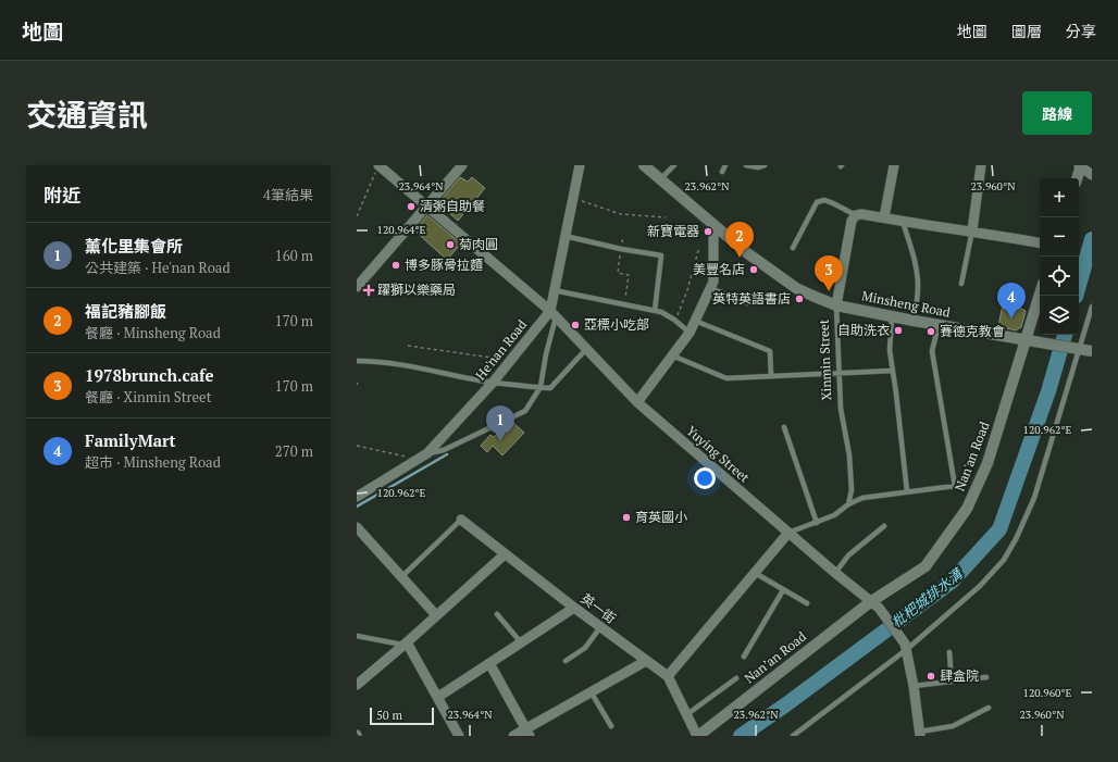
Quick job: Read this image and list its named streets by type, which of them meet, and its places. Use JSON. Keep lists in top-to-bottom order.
{
  "streets": {
    "street": [
      "Minsheng Road",
      "He'nan Road",
      "Xinmin Street",
      "Yuying Street",
      "Nan'an Road",
      "英一街",
      "Nan’an Road"
    ]
  },
  "crossings": [
    ["Minsheng Road", "Xinmin Street"],
    ["Minsheng Road", "Nan'an Road"],
    ["He'nan Road", "Yuying Street"],
    ["Yuying Street", "Nan'an Road"],
    ["Yuying Street", "Nan’an Road"],
    ["Nan'an Road", "Nan’an Road"],
    ["英一街", "Nan’an Road"]
  ],
  "water": ["枇杷城排水溝"],
  "places": {
    "other": [
      "清粥自助餐",
      "新寶電器",
      "菊肉圓",
      "博多豚骨拉麵",
      "美豐名店",
      "英特英語書店",
      "亞標小吃部",
      "自助洗衣",
      "賽德克教會",
      "育英國小",
      "肆盒院"
    ],
    "health": ["躍獅以樂藥局"]
  },
  "scale_bar": "50 m",
  "page": {
    "header": "地圖",
    "nav": ["地圖", "圖層", "分享"],
    "title": "交通資訊",
    "buttons": "路線",
    "heading": ["附近", "4筆結果"],
    "map_buttons": ["+", "−"],
    "list": [
      {
        "mark": "1",
        "name": "薰化里集會所",
        "note": "公共建築 · He'nan Road",
        "value": "160 m"
      },
      {
        "mark": "2",
        "name": "福記豬腳飯",
        "note": "餐廳 · Minsheng Road",
        "value": "170 m"
      },
      {
        "mark": "3",
        "name": "1978brunch.cafe",
        "note": "餐廳 · Xinmin Street",
        "value": "170 m"
      },
      {
        "mark": "4",
        "name": "FamilyMart",
        "note": "超市 · Minsheng Road",
        "value": "270 m"
      }
    ],
    "pins": [
      "2",
      "3",
      "4",
      "1"
    ],
    "scale": "50 m"
  },
  "coordinates": [
    "23.964°N",
    "23.962°N",
    "23.960°N",
    "120.964°E",
    "120.962°E",
    "120.960°E"
  ]
}
